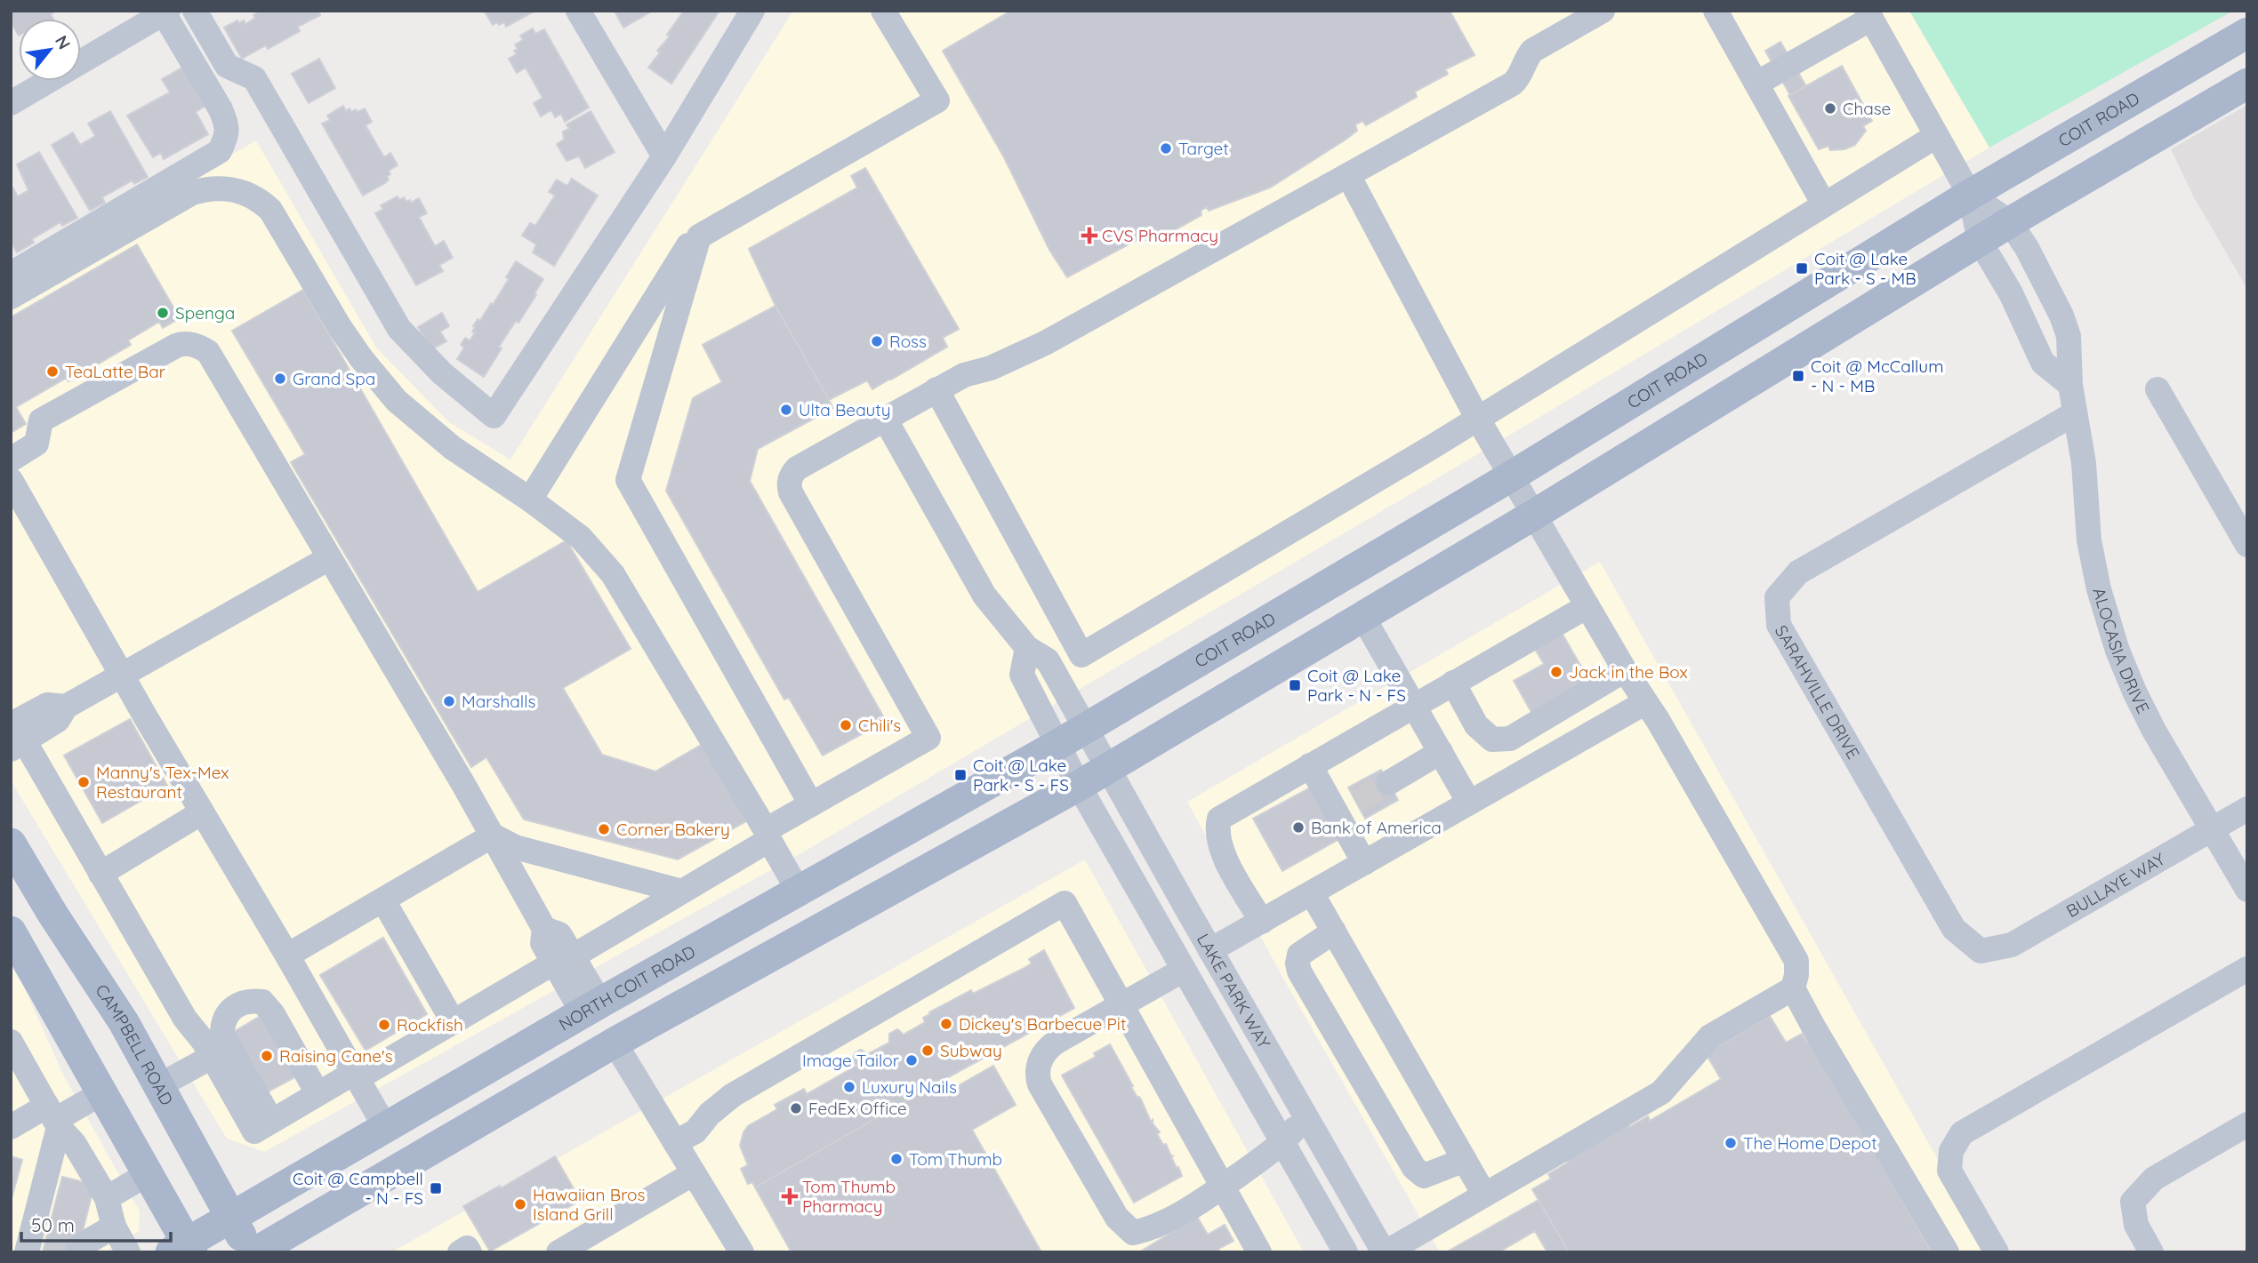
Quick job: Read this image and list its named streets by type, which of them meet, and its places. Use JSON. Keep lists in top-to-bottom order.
{
  "streets": {
    "main road": ["COIT ROAD", "NORTH COIT ROAD", "CAMPBELL ROAD"],
    "street": [
      "ALOCASIA DRIVE",
      "SARAHVILLE DRIVE",
      "BULLAYE WAY",
      "LAKE PARK WAY"
    ]
  },
  "crossings": [
    ["COIT ROAD", "ALOCASIA DRIVE"],
    ["COIT ROAD", "NORTH COIT ROAD"],
    ["COIT ROAD", "LAKE PARK WAY"],
    ["ALOCASIA DRIVE", "SARAHVILLE DRIVE"],
    ["ALOCASIA DRIVE", "BULLAYE WAY"],
    ["SARAHVILLE DRIVE", "BULLAYE WAY"],
    ["NORTH COIT ROAD", "LAKE PARK WAY"],
    ["NORTH COIT ROAD", "CAMPBELL ROAD"]
  ],
  "places": {
    "other": [
      "Chase",
      "Target",
      "Spenga",
      "Ross",
      "TeaLatte Bar",
      "Grand Spa",
      "Ulta Beauty",
      "Jack in the Box",
      "Marshalls",
      "Chili's",
      "Manny's Tex-Mex Restaurant",
      "Bank of America",
      "Corner Bakery",
      "Dickey's Barbecue Pit",
      "Rockfish",
      "Subway",
      "Raising Cane's",
      "Image Tailor",
      "Luxury Nails",
      "FedEx Office",
      "The Home Depot",
      "Tom Thumb",
      "Hawaiian Bros Island Grill"
    ],
    "health": ["CVS Pharmacy", "Tom Thumb Pharmacy"],
    "transit": [
      "Coit @ Lake Park - S - MB",
      "Coit @ McCallum - N - MB",
      "Coit @ Lake Park - N - FS",
      "Coit @ Lake Park - S - FS",
      "Coit @ Campbell - N - FS"
    ]
  },
  "scale_bar": "50 m",
  "north": "top right"
}
